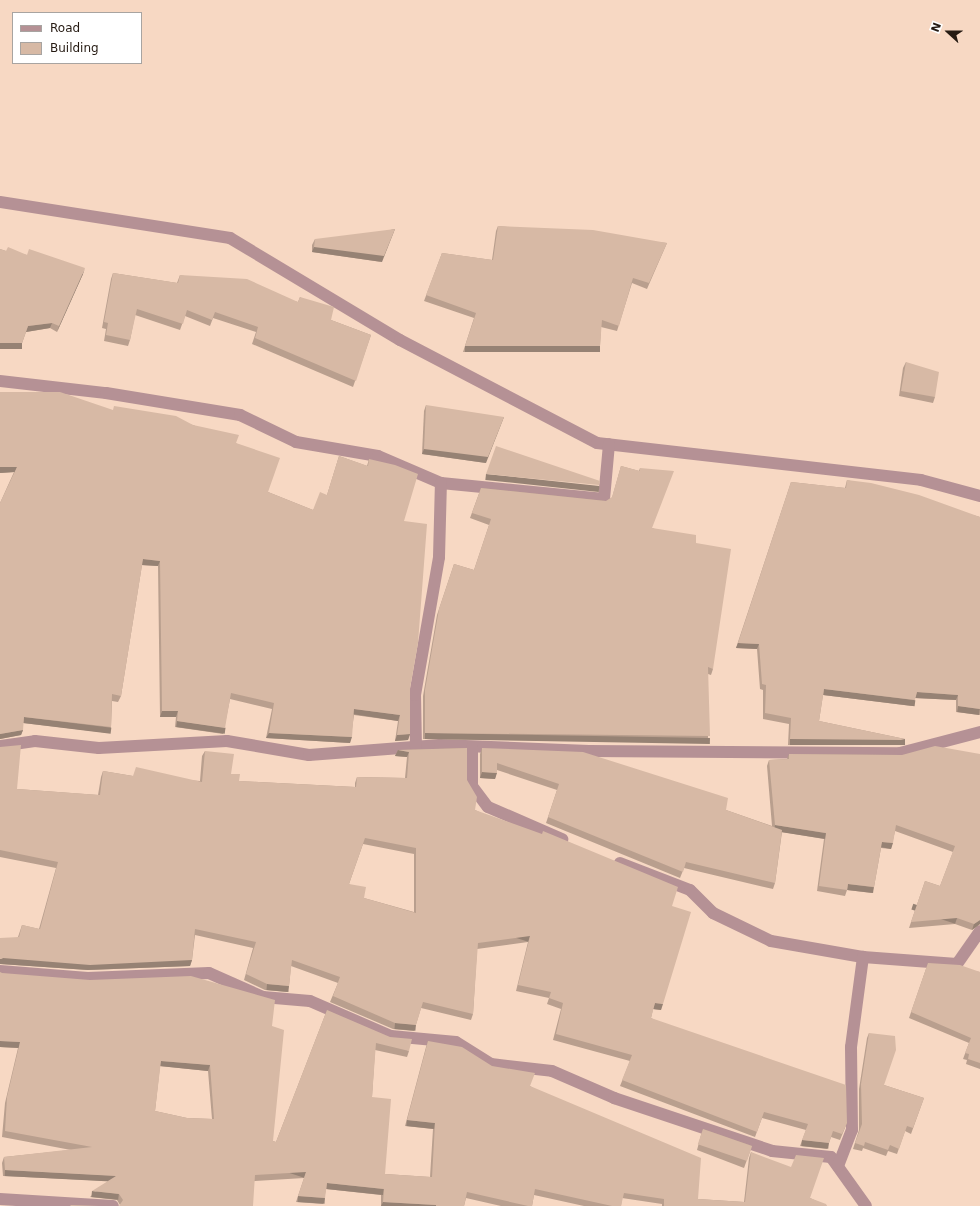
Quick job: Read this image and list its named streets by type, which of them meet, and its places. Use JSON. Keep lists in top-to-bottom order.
{
  "legend": ["Road", "Building"],
  "north": "left"
}
